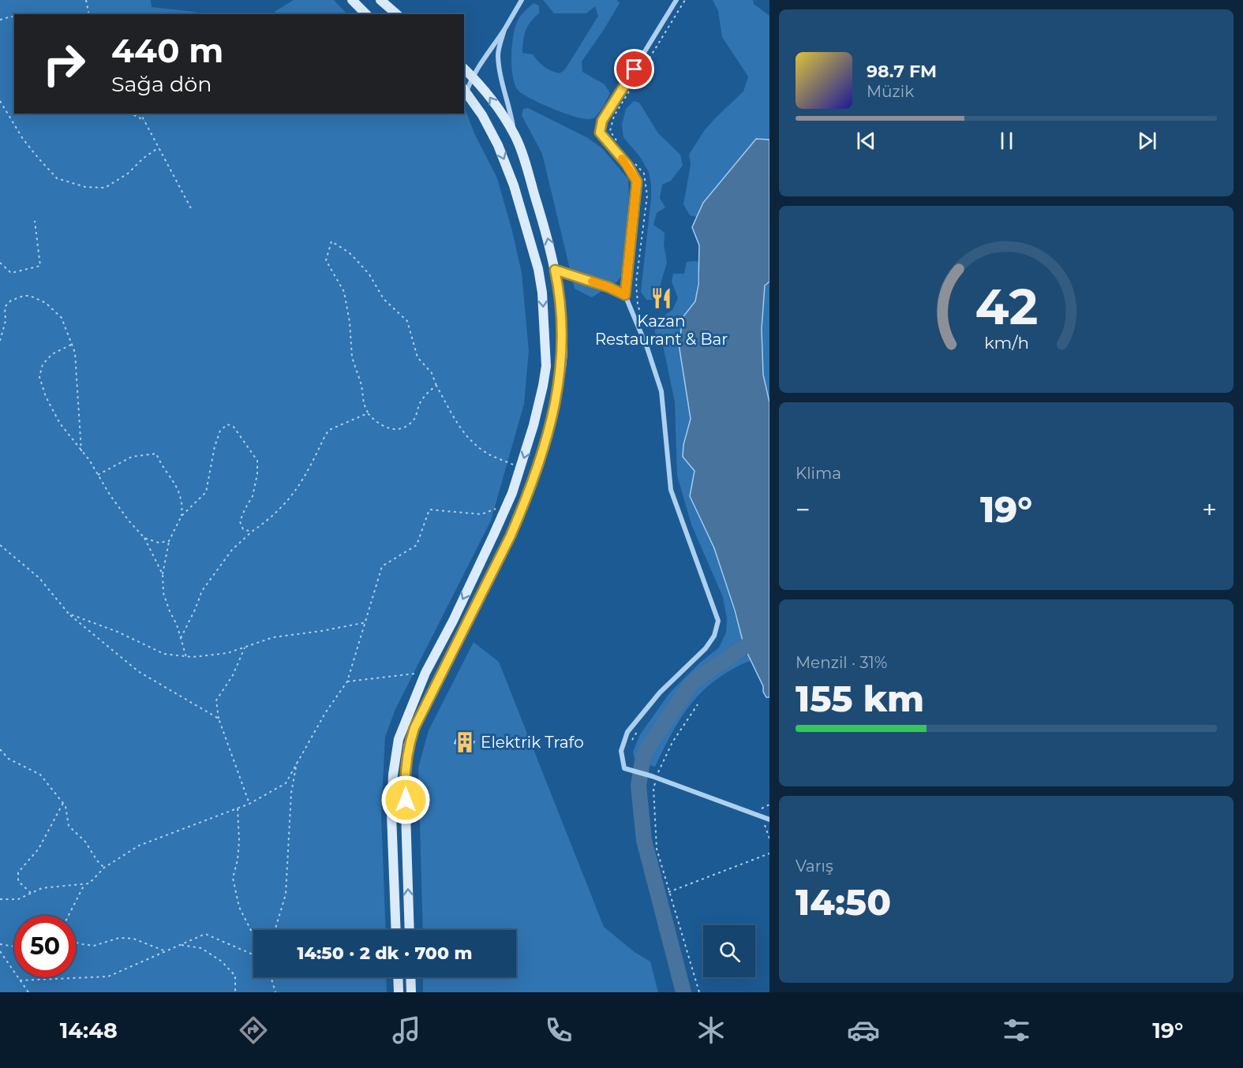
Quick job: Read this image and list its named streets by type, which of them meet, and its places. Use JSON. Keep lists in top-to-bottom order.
{
  "places": {
    "restaurant": ["Kazan Restaurant & Bar"],
    "building": ["Elektrik Trafo"]
  },
  "page": {
    "turn": ["440 m", "Sağa dön"],
    "song": ["98.7 FM", "Müzik"],
    "tile": [
      "Klima",
      ["Menzil · 31%", "155 km"],
      ["Varış", "14:50"]
    ],
    "heat": ["−", "19°", "+"],
    "limit": "50",
    "trip": "14:50 · 2 dk · 700 m",
    "tabs": ["14:48", "19°"],
    "gauge": ["42", "km/h"]
  }
}
